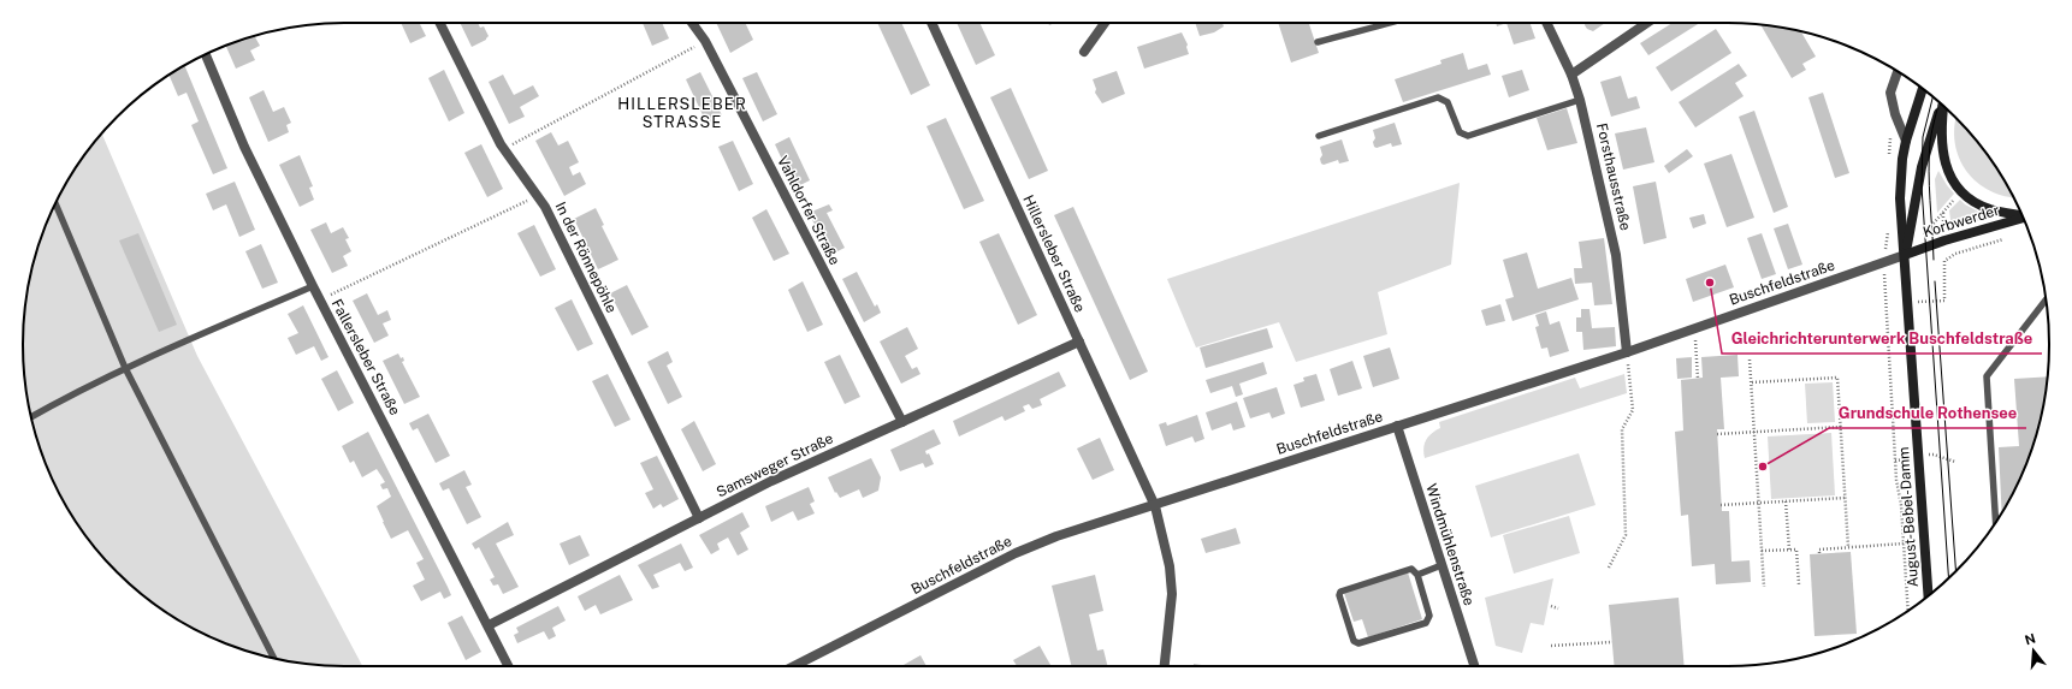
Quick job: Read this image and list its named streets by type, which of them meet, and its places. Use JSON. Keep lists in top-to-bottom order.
{
  "streets": {
    "main road": ["Korbwerder", "August-Bebel-Damm"],
    "street": [
      "Forsthausstraße",
      "Vahldorfer Straße",
      "Hillersleber Straße",
      "In der Rönnepöhle",
      "Buschfeldstraße",
      "Fallersleber Straße",
      "Samsweger Straße",
      "Windmühlenstraße"
    ]
  },
  "crossings": [
    ["Forsthausstraße", "Buschfeldstraße"],
    ["Vahldorfer Straße", "Samsweger Straße"],
    ["Korbwerder", "Buschfeldstraße"],
    ["Korbwerder", "August-Bebel-Damm"],
    ["Hillersleber Straße", "Buschfeldstraße"],
    ["Hillersleber Straße", "Samsweger Straße"],
    ["In der Rönnepöhle", "Samsweger Straße"],
    ["Buschfeldstraße", "August-Bebel-Damm"],
    ["Buschfeldstraße", "Windmühlenstraße"],
    ["Fallersleber Straße", "Samsweger Straße"]
  ],
  "districts": ["HILLERSLEBER STRASSE"],
  "places": ["Gleichrichterunterwerk Buschfeldstraße", "Grundschule Rothensee"],
  "north": "top"
}
